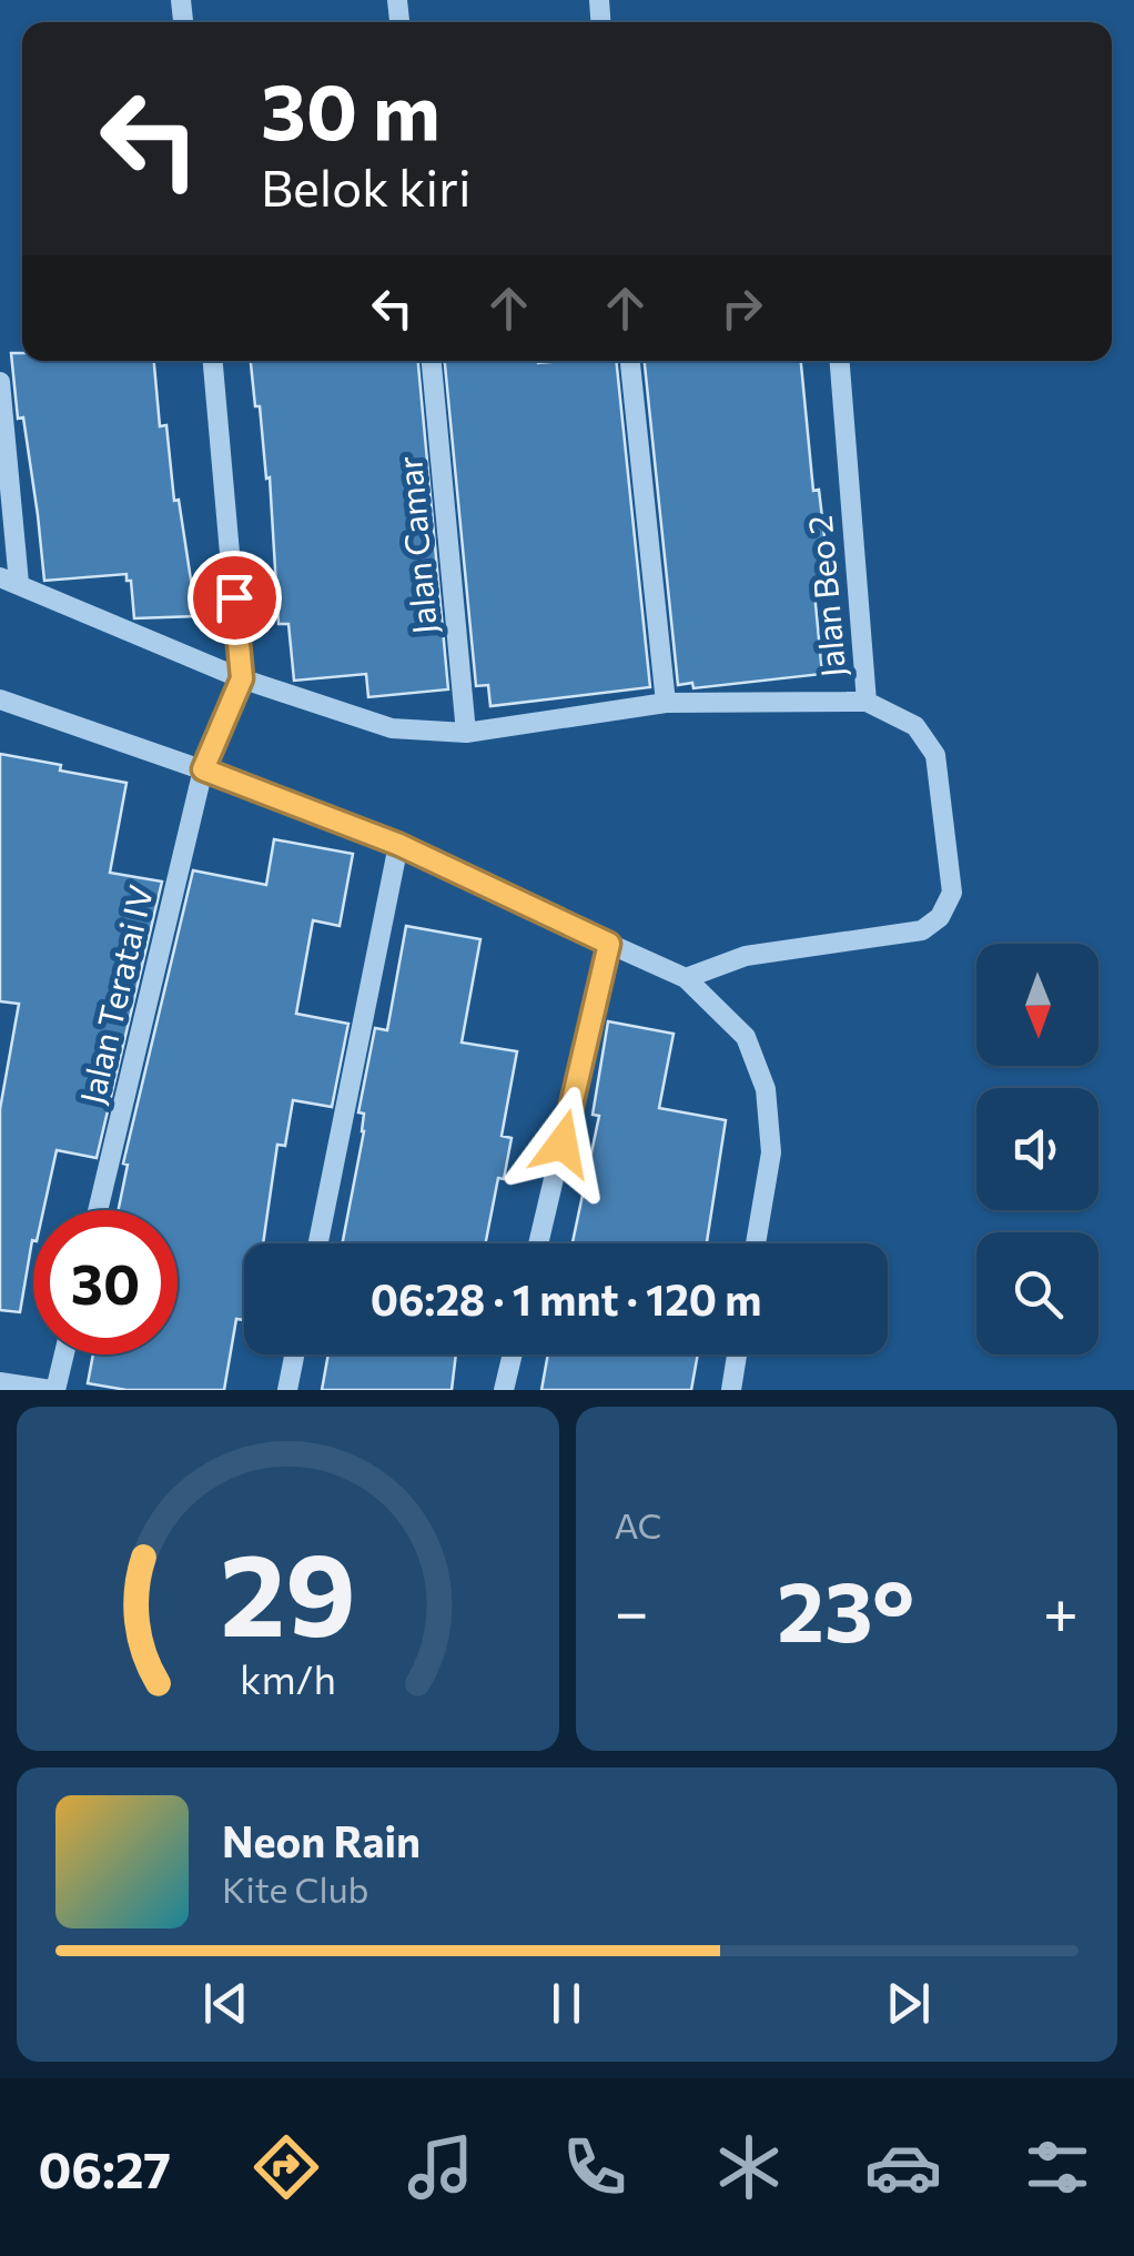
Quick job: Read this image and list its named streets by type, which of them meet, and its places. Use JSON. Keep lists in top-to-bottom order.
{
  "streets": {
    "street": ["Jalan Camar", "Jalan Beo 2", "Jalan Teratai IV"]
  },
  "crossings": [
    ["Jalan Camar", "Jalan Beo 2"],
    ["Jalan Beo 2", "Jalan Teratai IV"]
  ],
  "north": "bottom",
  "page": {
    "turn": ["30 m", "Belok kiri"],
    "limit": "30",
    "trip": "06:28 · 1 mnt · 120 m",
    "tile": "AC",
    "heat": ["−", "23°", "+"],
    "song": ["Neon Rain", "Kite Club"],
    "tabs": "06:27",
    "gauge": ["29", "km/h"]
  }
}
